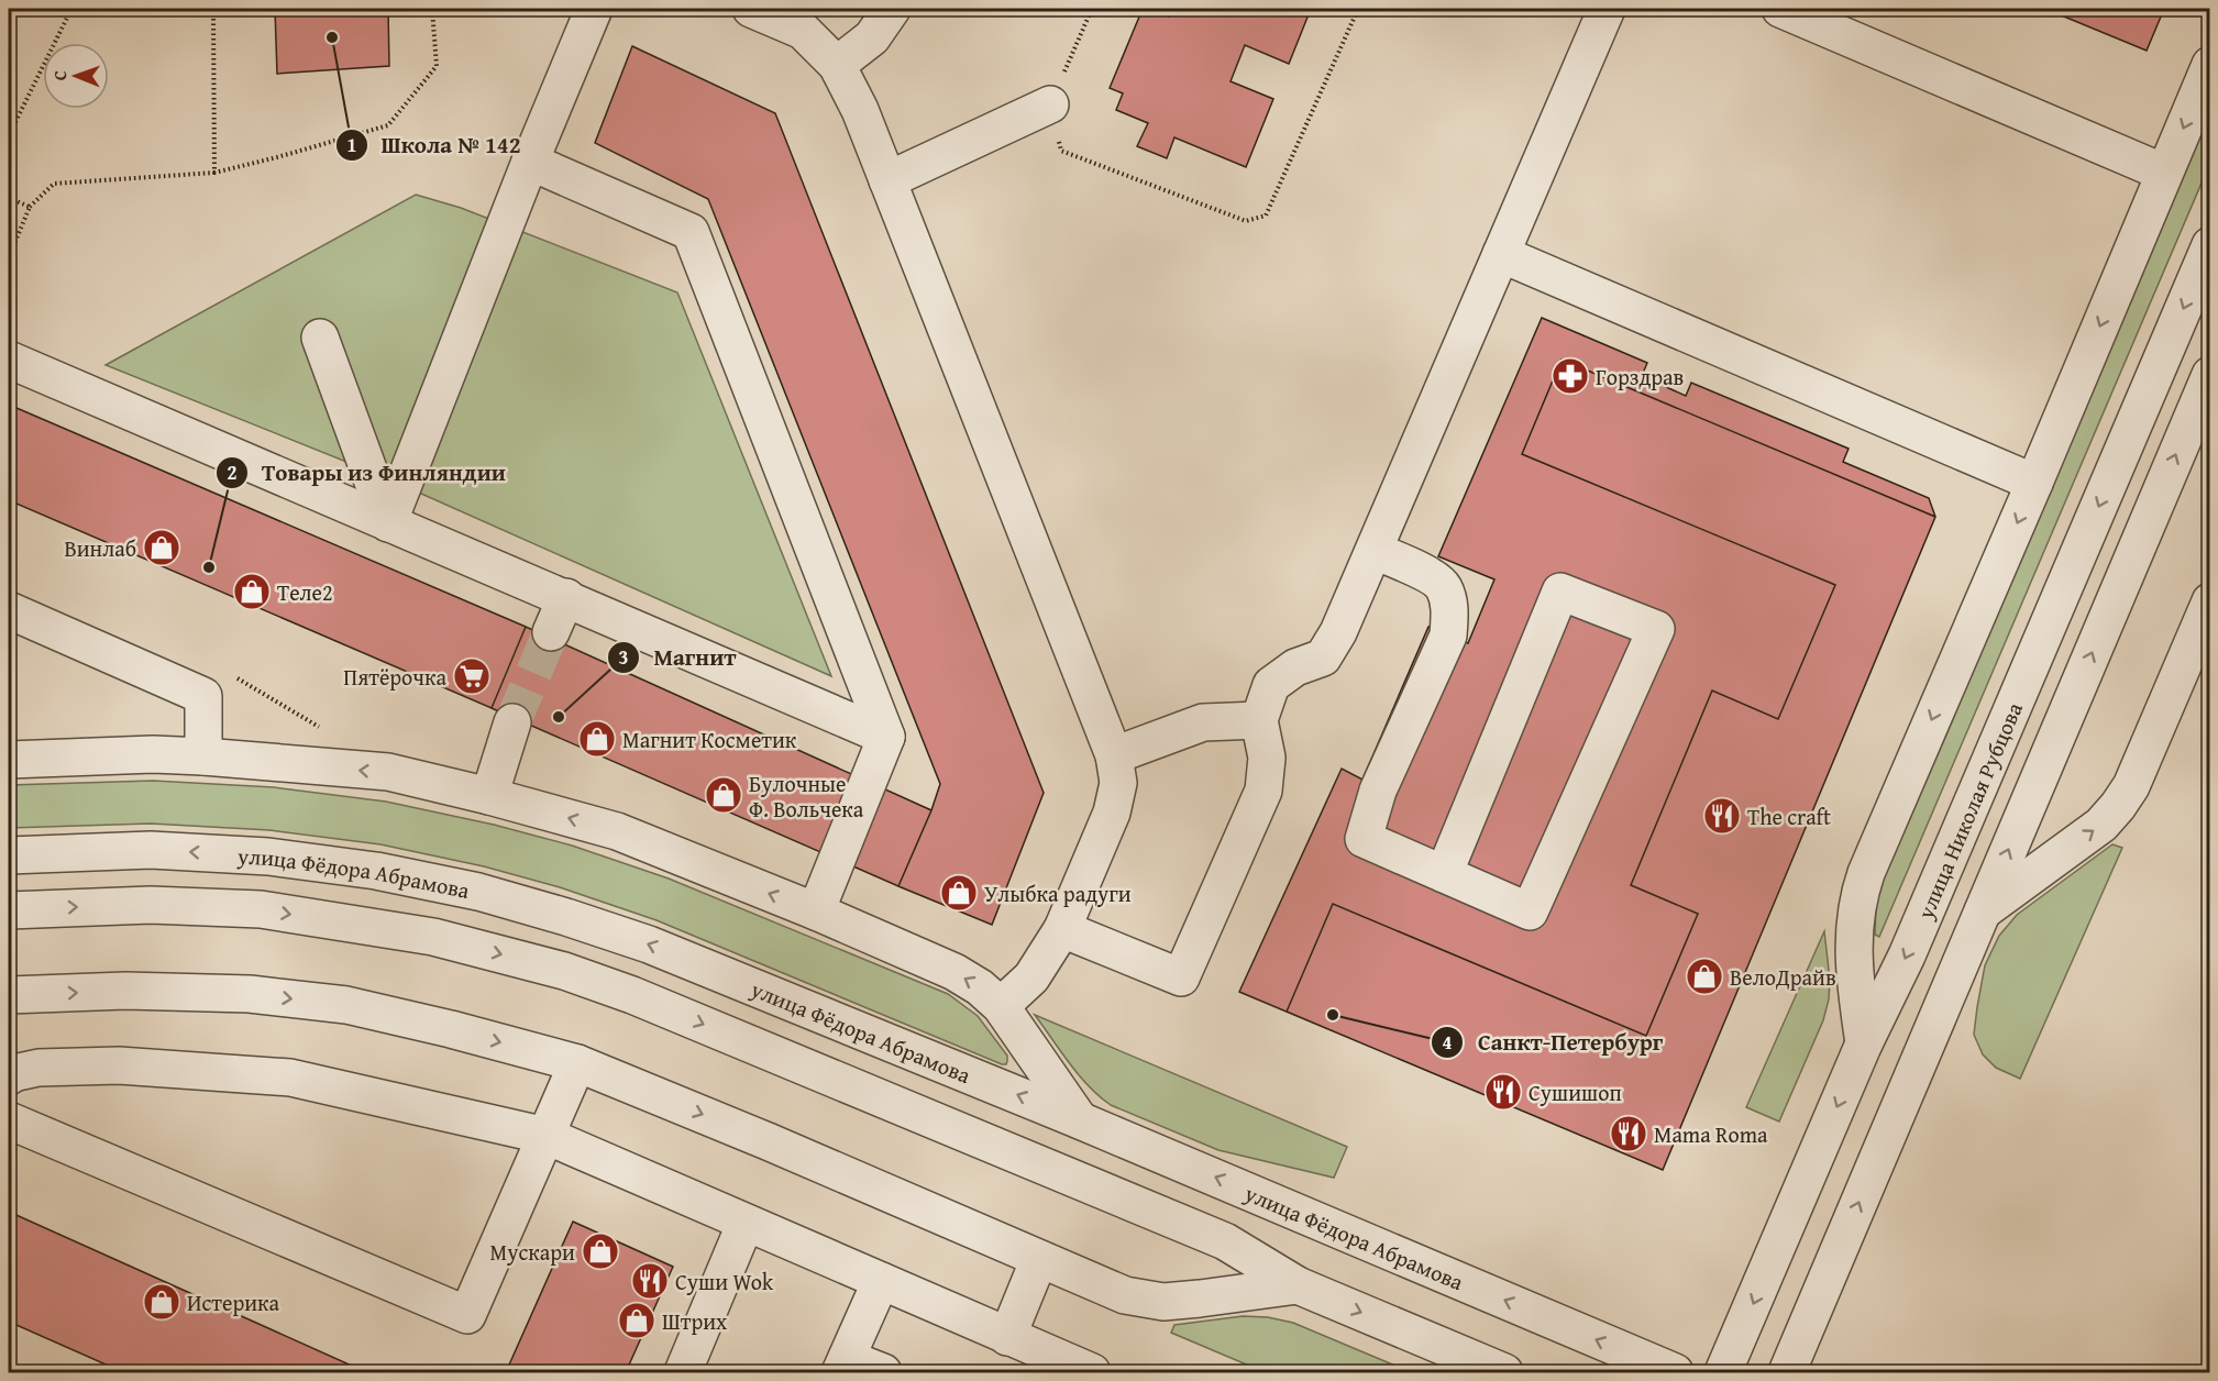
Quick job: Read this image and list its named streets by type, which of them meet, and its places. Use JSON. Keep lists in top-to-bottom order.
{
  "streets": {
    "street": ["улица Николая Рубцова", "улица Фёдора Абрамова"]
  },
  "places": {
    "other": [
      "Школа № 142",
      "Товары из Финляндии",
      "Магнит",
      "Санкт-Петербург"
    ],
    "pharmacy": ["Горздрав"],
    "shop": [
      "Винлаб",
      "Теле2",
      "Магнит Косметик",
      "Булочные Ф. Вольчека",
      "Улыбка радуги",
      "ВелоДрайв",
      "Мускари",
      "Истерика",
      "Штрих"
    ],
    "supermarket": ["Пятёрочка"],
    "restaurant": [
      "The craft",
      "Сушишоп",
      "Mama Roma",
      "Суши Wok"
    ]
  },
  "north": "left"
}
